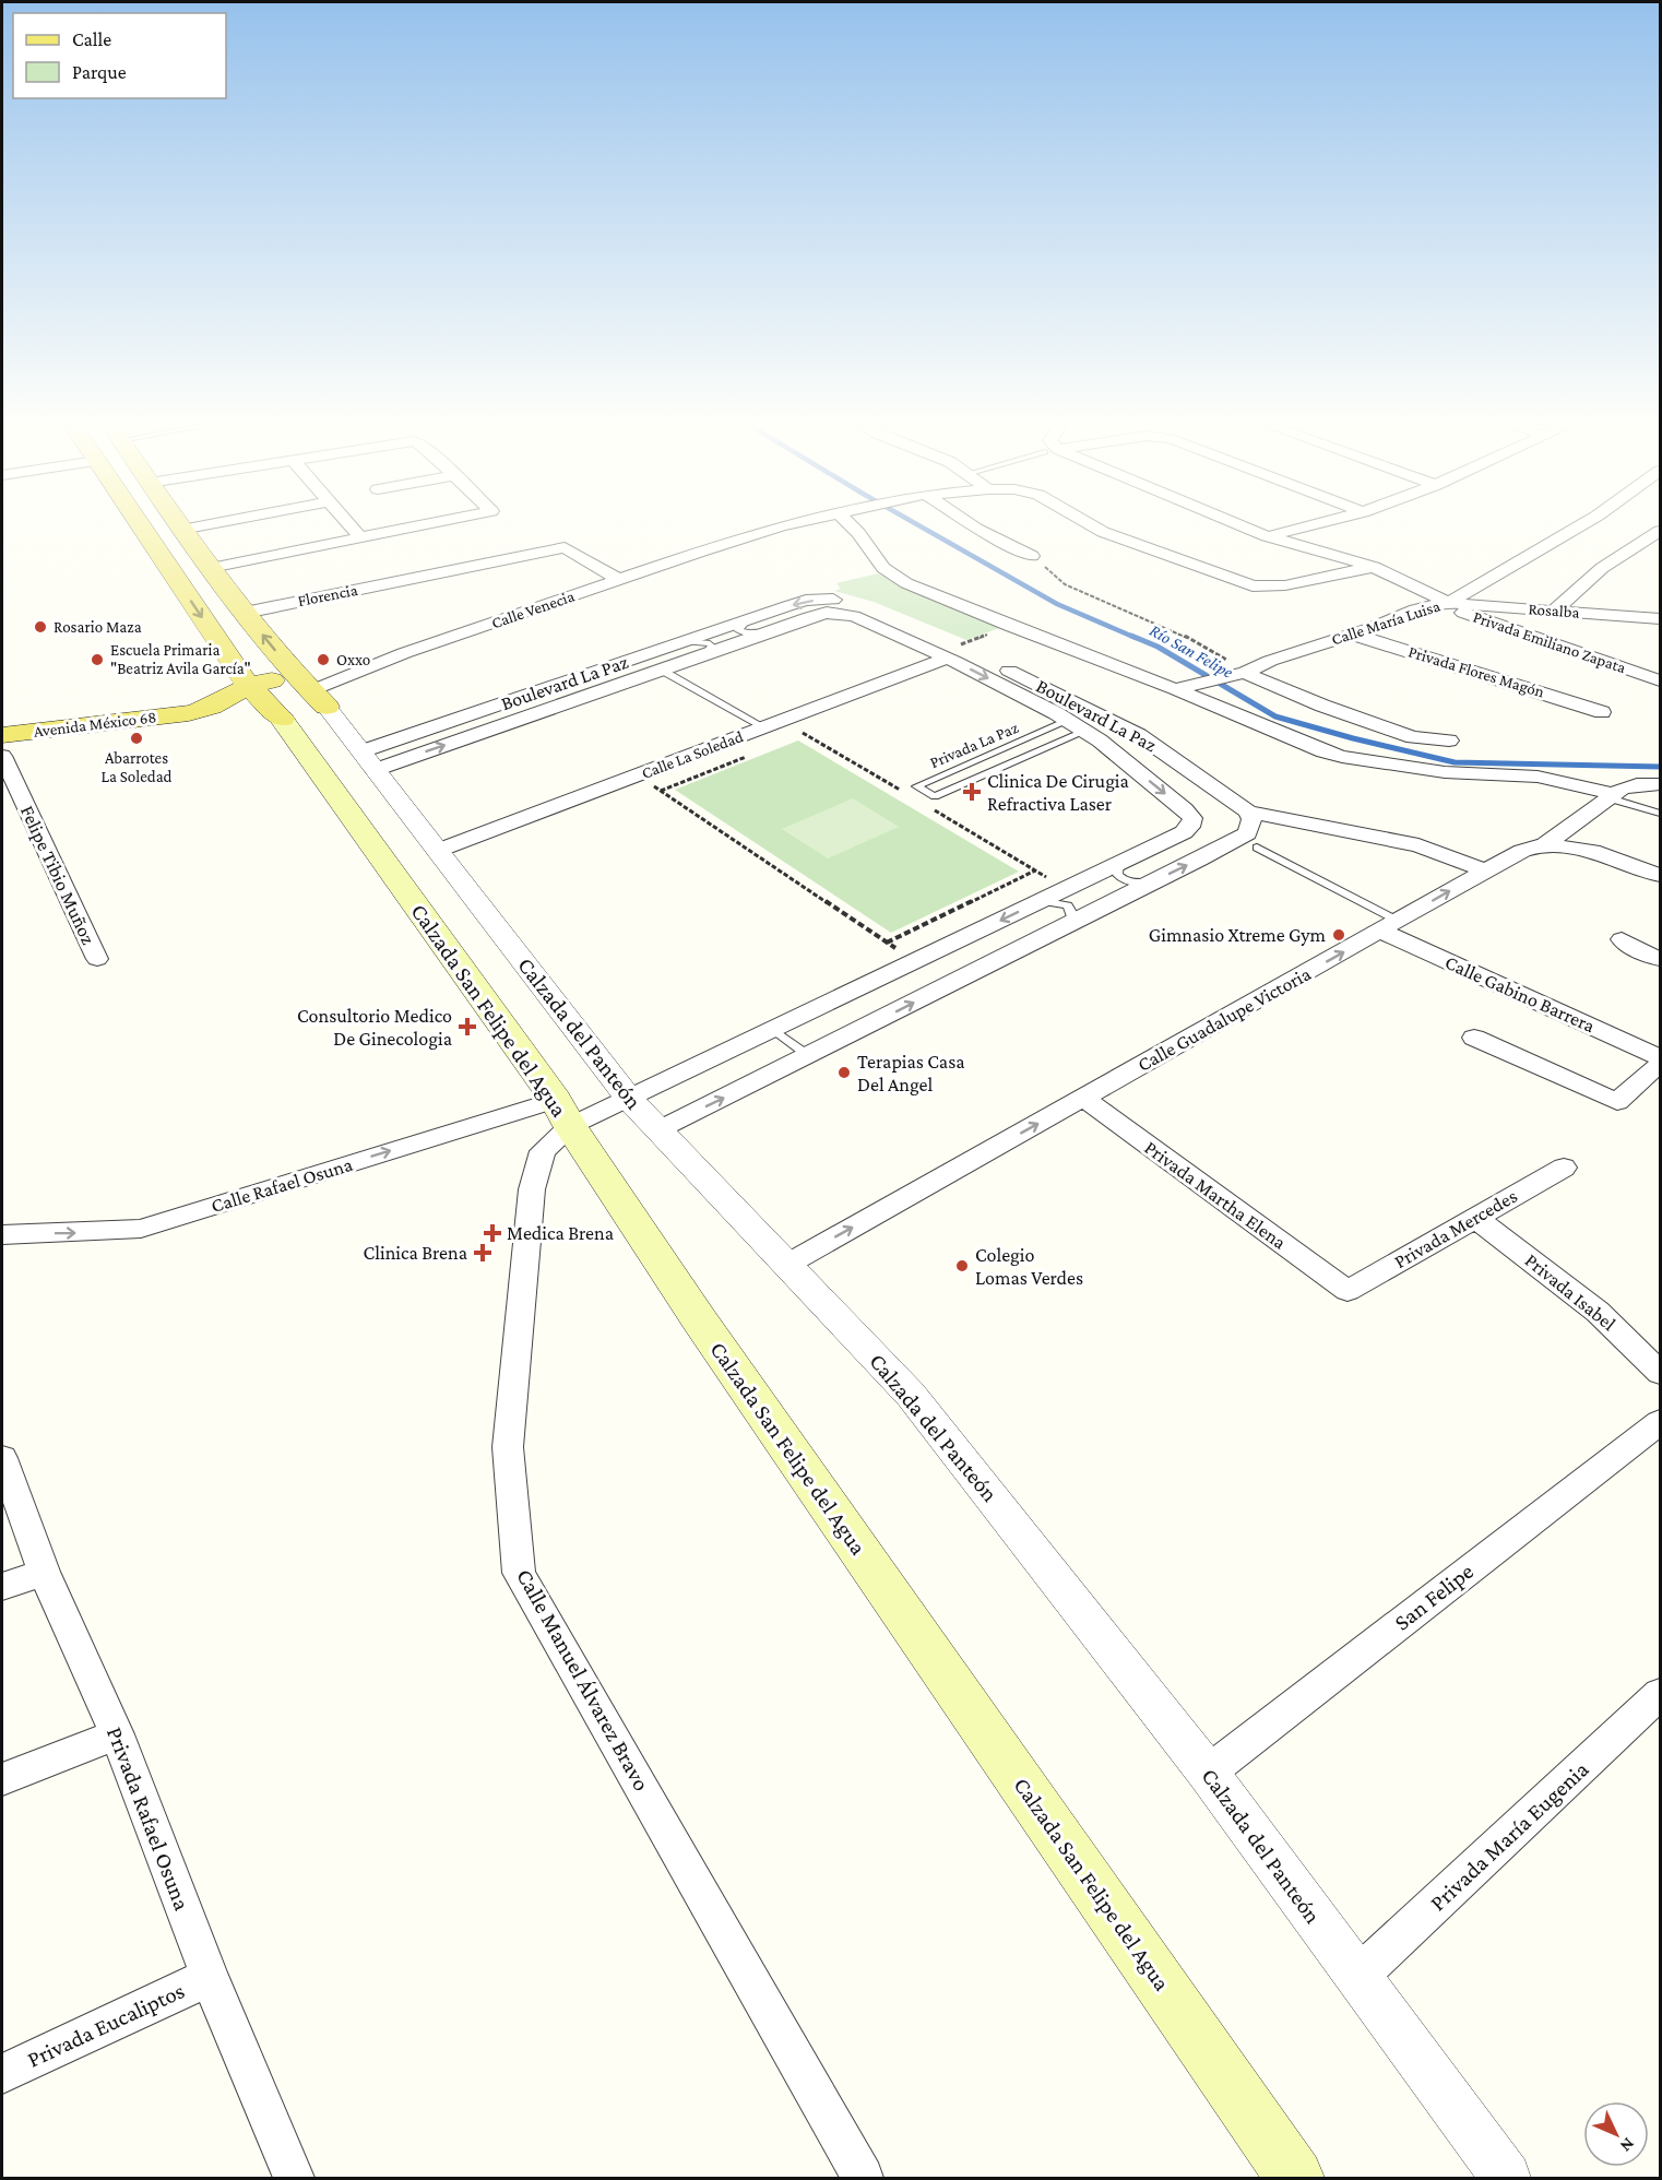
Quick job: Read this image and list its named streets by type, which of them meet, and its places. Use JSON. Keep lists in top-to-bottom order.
{
  "streets": {
    "main road": ["Avenida México 68", "Calzada San Felipe del Agua"],
    "street": [
      "Florencia",
      "Calle Venecia",
      "Rosalba",
      "Calle María Luisa",
      "Privada Emiliano Zapata",
      "Privada Flores Magón",
      "Boulevard La Paz",
      "Calle La Soledad",
      "Felipe Tibio Muñoz",
      "Calle Gabino Barrera",
      "Calle Guadalupe Victoria",
      "Calzada del Panteón",
      "Calle Rafael Osuna",
      "Privada Martha Elena",
      "Privada Mercedes",
      "Privada Isabel",
      "San Felipe",
      "Calle Manuel Álvarez Bravo",
      "Privada Rafael Osuna",
      "Privada María Eugenia",
      "Privada Eucaliptos"
    ],
    "lane": ["Privada La Paz"]
  },
  "crossings": [
    ["Florencia", "Calle Venecia"],
    ["Florencia", "Calzada San Felipe del Agua"],
    ["Calle Venecia", "Avenida México 68"],
    ["Calle Venecia", "Calzada San Felipe del Agua"],
    ["Calle Venecia", "Calzada del Panteón"],
    ["Rosalba", "Calle María Luisa"],
    ["Rosalba", "Privada Emiliano Zapata"],
    ["Calle María Luisa", "Privada Emiliano Zapata"],
    ["Calle María Luisa", "Privada Flores Magón"],
    ["Boulevard La Paz", "Privada La Paz"],
    ["Boulevard La Paz", "Calle La Soledad"],
    ["Boulevard La Paz", "Calzada del Panteón"],
    ["Boulevard La Paz", "Calle Manuel Álvarez Bravo"],
    ["Avenida México 68", "Calzada San Felipe del Agua"],
    ["Avenida México 68", "Calzada del Panteón"],
    ["Calle La Soledad", "Calzada del Panteón"],
    ["Calle Gabino Barrera", "Calle Guadalupe Victoria"],
    ["Calzada San Felipe del Agua", "Calzada del Panteón"],
    ["Calzada San Felipe del Agua", "Calle Rafael Osuna"],
    ["Calzada San Felipe del Agua", "Calle Manuel Álvarez Bravo"],
    ["Calle Guadalupe Victoria", "Calzada del Panteón"],
    ["Calle Guadalupe Victoria", "Privada Martha Elena"],
    ["Calzada del Panteón", "San Felipe"],
    ["Calzada del Panteón", "Calle Manuel Álvarez Bravo"],
    ["Calzada del Panteón", "Privada María Eugenia"],
    ["Calle Rafael Osuna", "Calle Manuel Álvarez Bravo"],
    ["Privada Martha Elena", "Privada Mercedes"],
    ["Privada Mercedes", "Privada Isabel"],
    ["Privada Rafael Osuna", "Privada Eucaliptos"]
  ],
  "one_way": ["Calle Rafael Osuna"],
  "water": ["Río San Felipe"],
  "places": {
    "other": [
      "Rosario Maza",
      "Escuela Primaria \"Beatriz Avila García\"",
      "Oxxo",
      "Abarrotes La Soledad",
      "Gimnasio Xtreme Gym",
      "Terapias Casa Del Angel",
      "Colegio Lomas Verdes"
    ],
    "health": [
      "Clinica De Cirugia Refractiva Laser",
      "Consultorio Medico De Ginecologia",
      "Medica Brena",
      "Clinica Brena"
    ]
  },
  "legend": ["Calle", "Parque"],
  "north": "bottom right"
}
